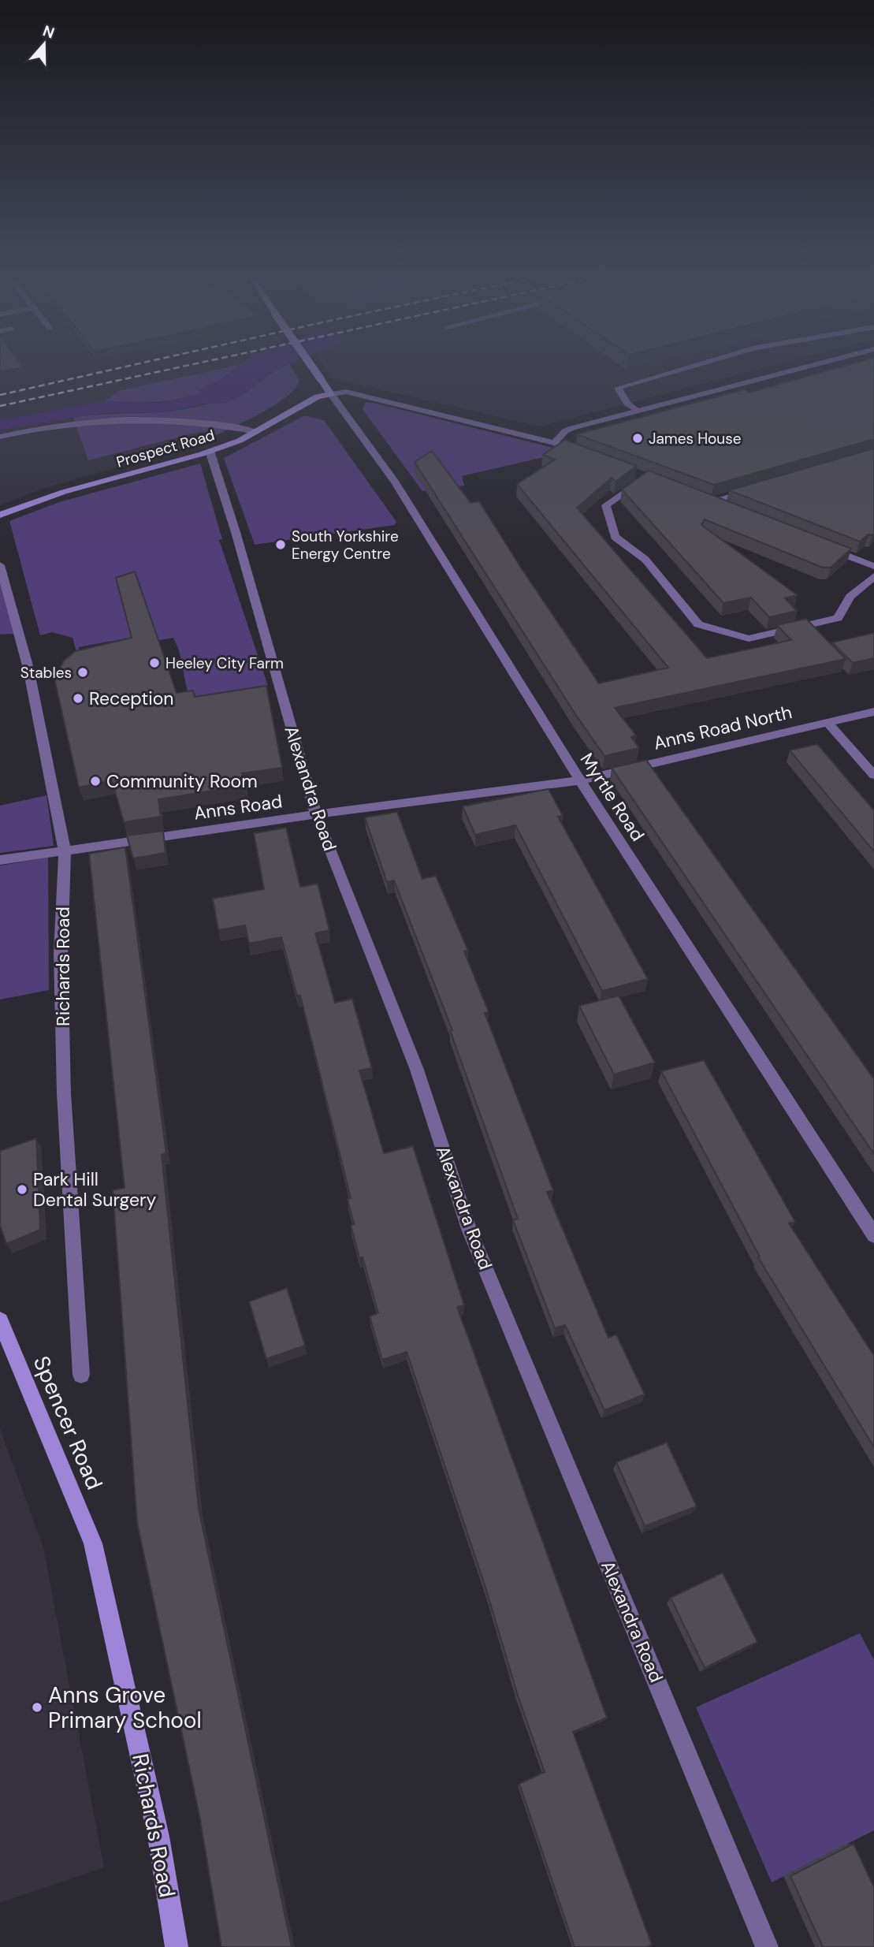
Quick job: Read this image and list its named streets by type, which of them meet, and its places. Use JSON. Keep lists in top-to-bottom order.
{
  "streets": {
    "main road": [
      "Prospect Road",
      "Myrtle Road",
      "Richards Road",
      "Spencer Road"
    ],
    "street": ["Anns Road North", "Alexandra Road", "Anns Road"]
  },
  "crossings": [
    ["Prospect Road", "Alexandra Road"],
    ["Prospect Road", "Myrtle Road"],
    ["Anns Road North", "Myrtle Road"],
    ["Anns Road North", "Anns Road"],
    ["Alexandra Road", "Anns Road"],
    ["Myrtle Road", "Anns Road"],
    ["Anns Road", "Richards Road"],
    ["Richards Road", "Spencer Road"]
  ],
  "places": [
    "James House",
    "South Yorkshire Energy Centre",
    "Heeley City Farm",
    "Stables",
    "Reception",
    "Community Room",
    "Park Hill Dental Surgery",
    "Anns Grove Primary School"
  ],
  "north": "top"
}
